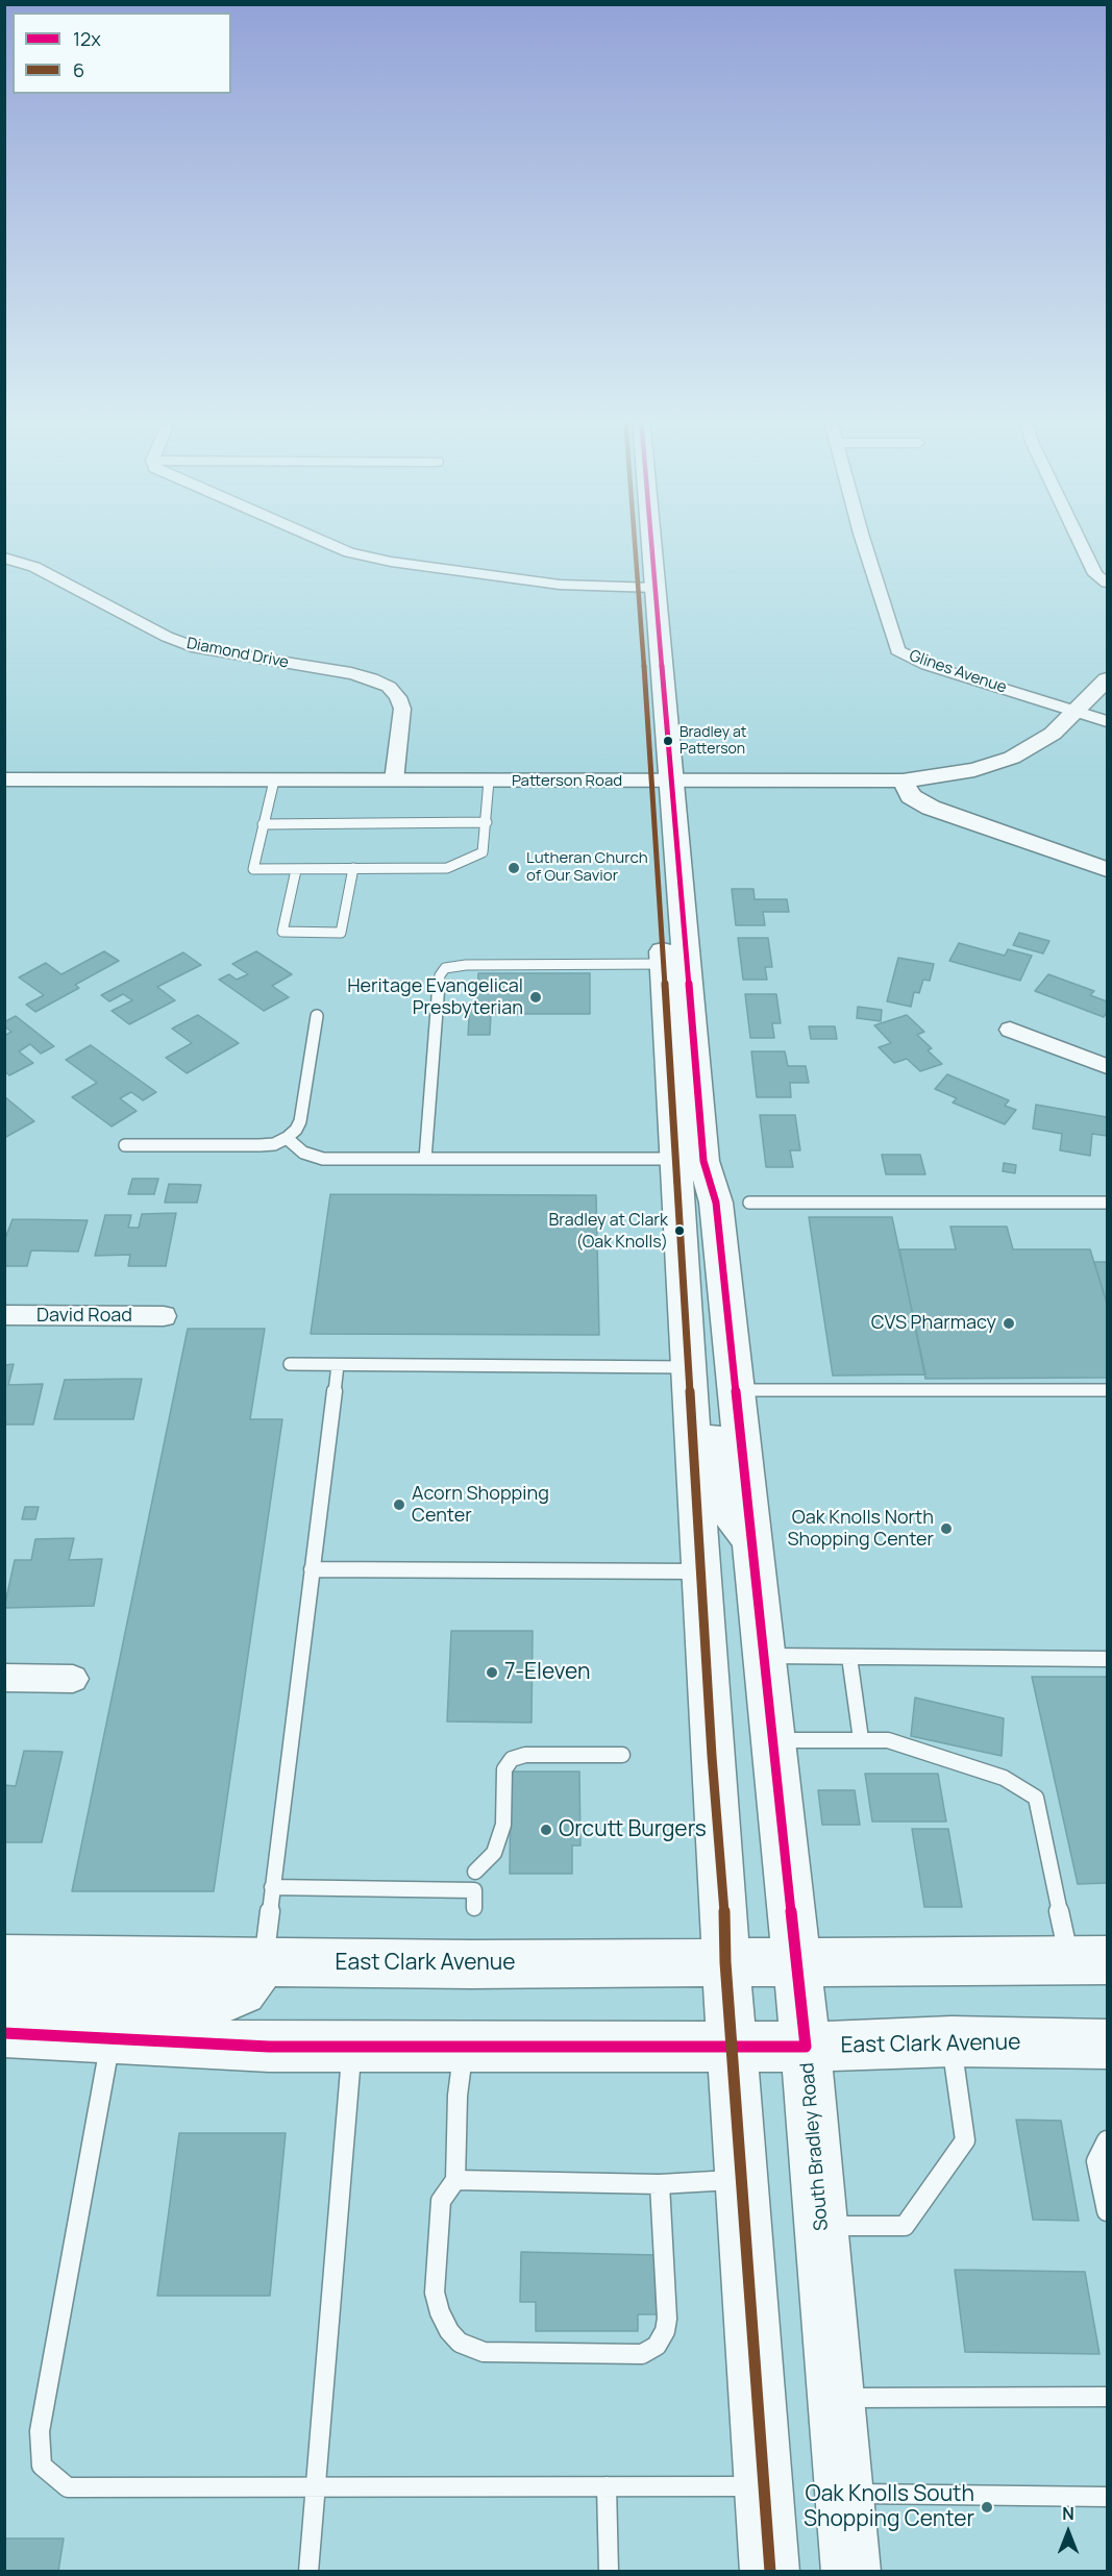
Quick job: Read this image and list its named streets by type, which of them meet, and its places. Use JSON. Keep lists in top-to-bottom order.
{
  "streets": {
    "main road": ["East Clark Avenue", "South Bradley Road"],
    "street": [
      "Diamond Drive",
      "Glines Avenue",
      "Patterson Road",
      "David Road"
    ]
  },
  "crossings": [
    ["Diamond Drive", "Patterson Road"],
    ["Glines Avenue", "Patterson Road"],
    ["Patterson Road", "South Bradley Road"],
    ["East Clark Avenue", "South Bradley Road"]
  ],
  "places": [
    "Bradley at Patterson",
    "Lutheran Church of Our Savior",
    "Heritage Evangelical Presbyterian",
    "Bradley at Clark (Oak Knolls)",
    "CVS Pharmacy",
    "Acorn Shopping Center",
    "Oak Knolls North Shopping Center",
    "7-Eleven",
    "Orcutt Burgers",
    "Oak Knolls South Shopping Center"
  ],
  "lines": ["transit line 12x", "transit line 6"],
  "legend": ["12x", "6"],
  "north": "top"
}
